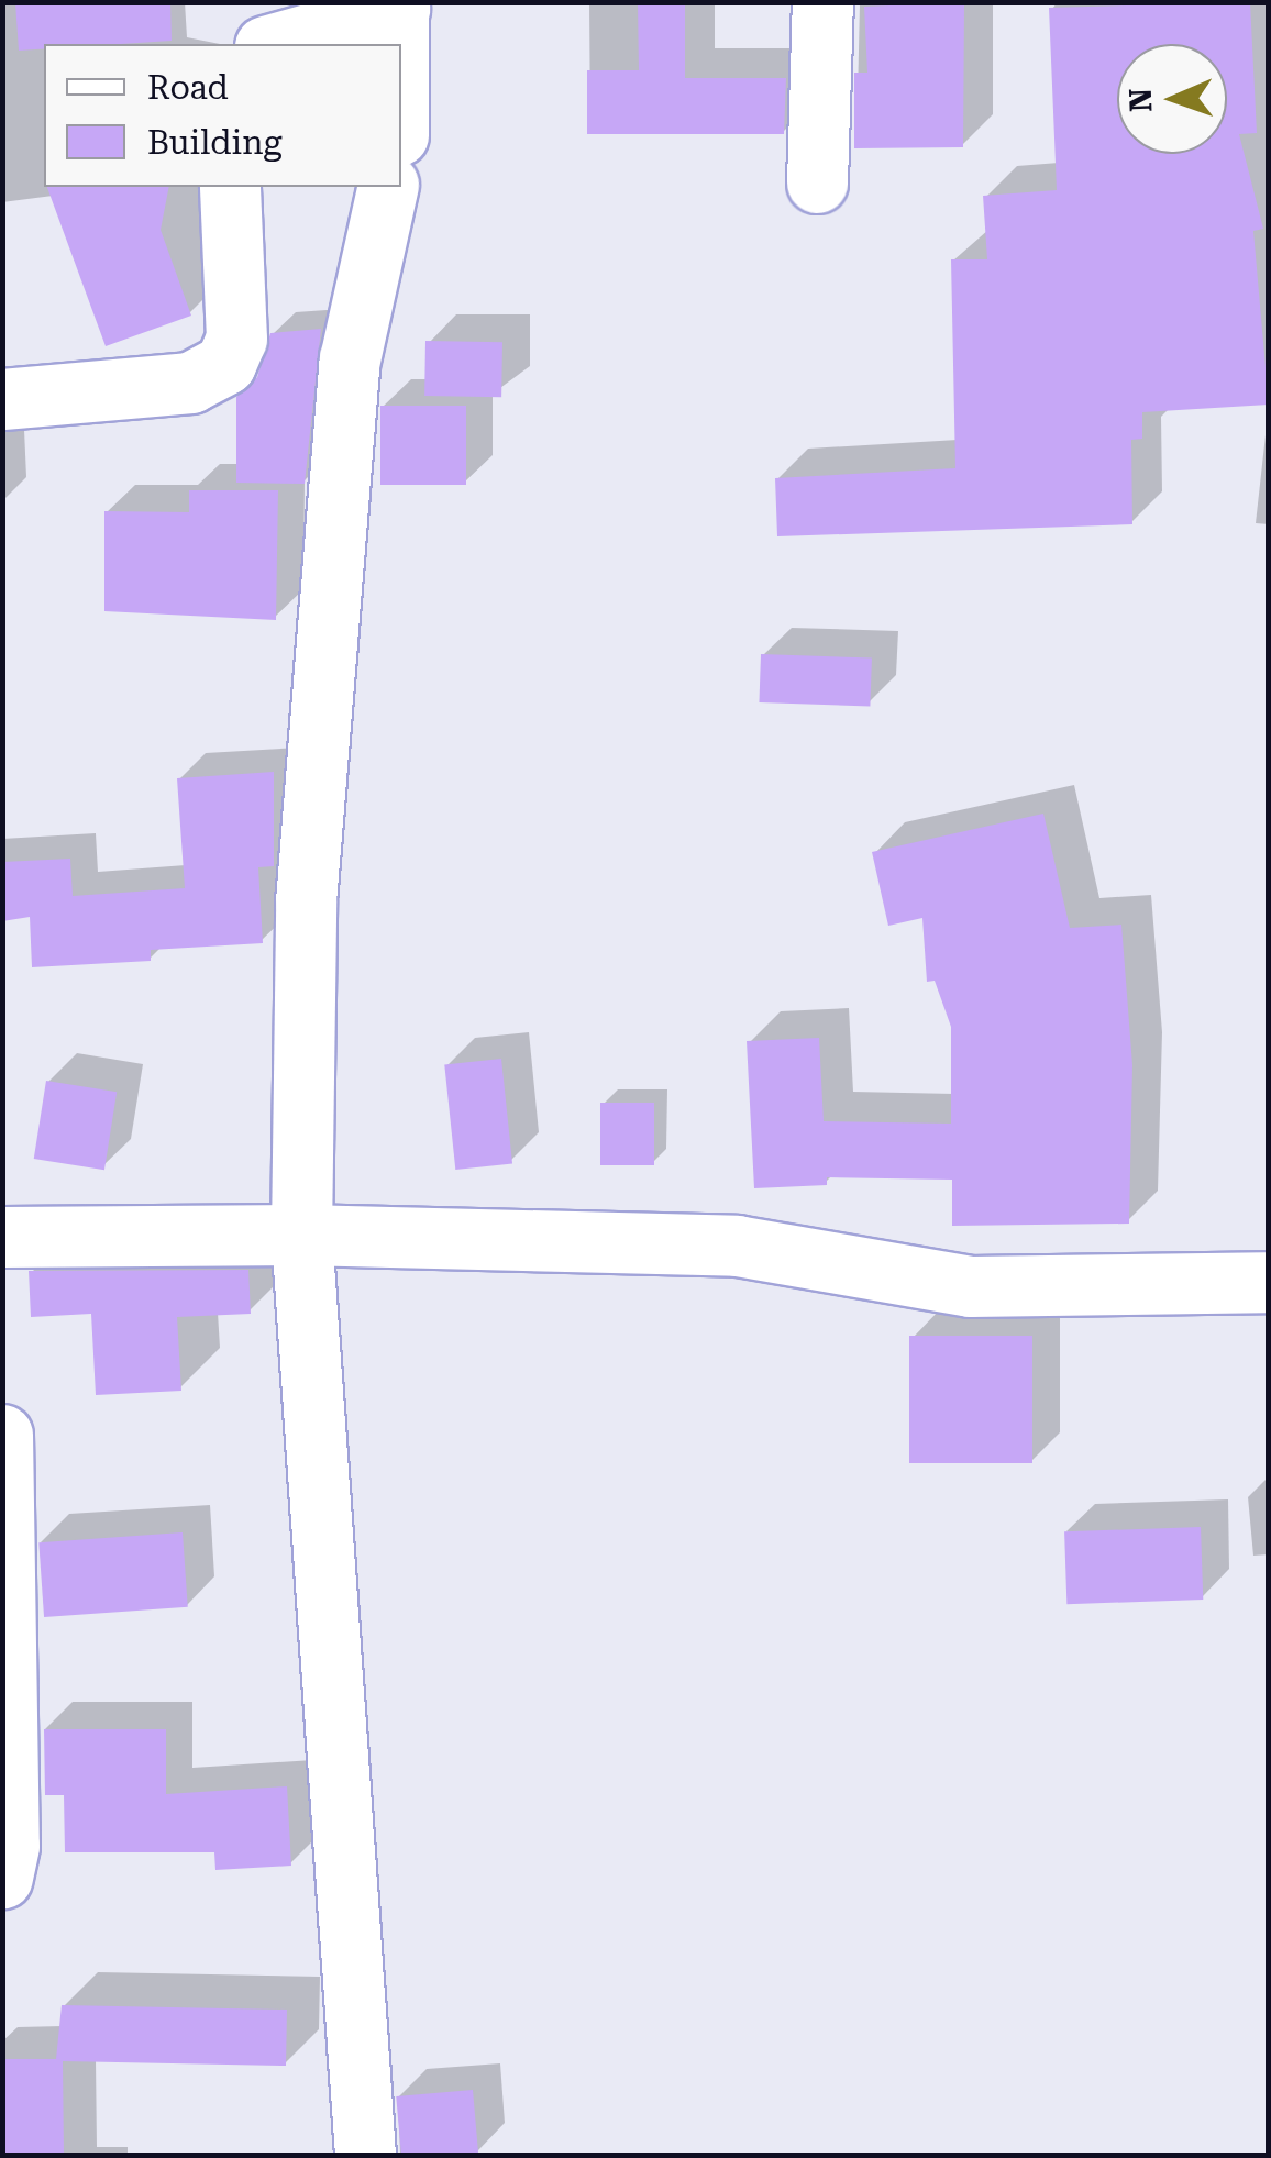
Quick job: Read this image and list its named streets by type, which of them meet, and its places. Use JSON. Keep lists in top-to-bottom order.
{
  "legend": ["Road", "Building"],
  "north": "left"
}
